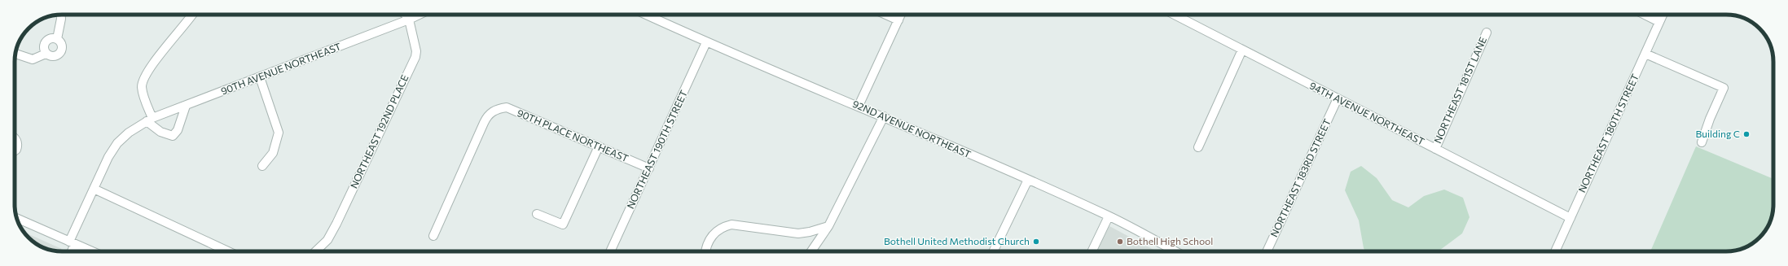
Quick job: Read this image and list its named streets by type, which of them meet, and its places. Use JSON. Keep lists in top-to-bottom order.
{
  "streets": {
    "street": [
      "90TH AVENUE NORTHEAST",
      "NORTHEAST 181ST LANE",
      "94TH AVENUE NORTHEAST",
      "92ND AVENUE NORTHEAST",
      "NORTHEAST 192ND PLACE",
      "NORTHEAST 180TH STREET",
      "90TH PLACE NORTHEAST",
      "NORTHEAST 190TH STREET",
      "NORTHEAST 183RD STREET"
    ]
  },
  "crossings": [
    ["90TH AVENUE NORTHEAST", "NORTHEAST 192ND PLACE"],
    ["NORTHEAST 181ST LANE", "94TH AVENUE NORTHEAST"],
    ["94TH AVENUE NORTHEAST", "NORTHEAST 180TH STREET"],
    ["94TH AVENUE NORTHEAST", "NORTHEAST 183RD STREET"],
    ["92ND AVENUE NORTHEAST", "NORTHEAST 190TH STREET"],
    ["90TH PLACE NORTHEAST", "NORTHEAST 190TH STREET"]
  ],
  "places": ["Building C", "Bothell United Methodist Church", "Bothell High School"]
}
